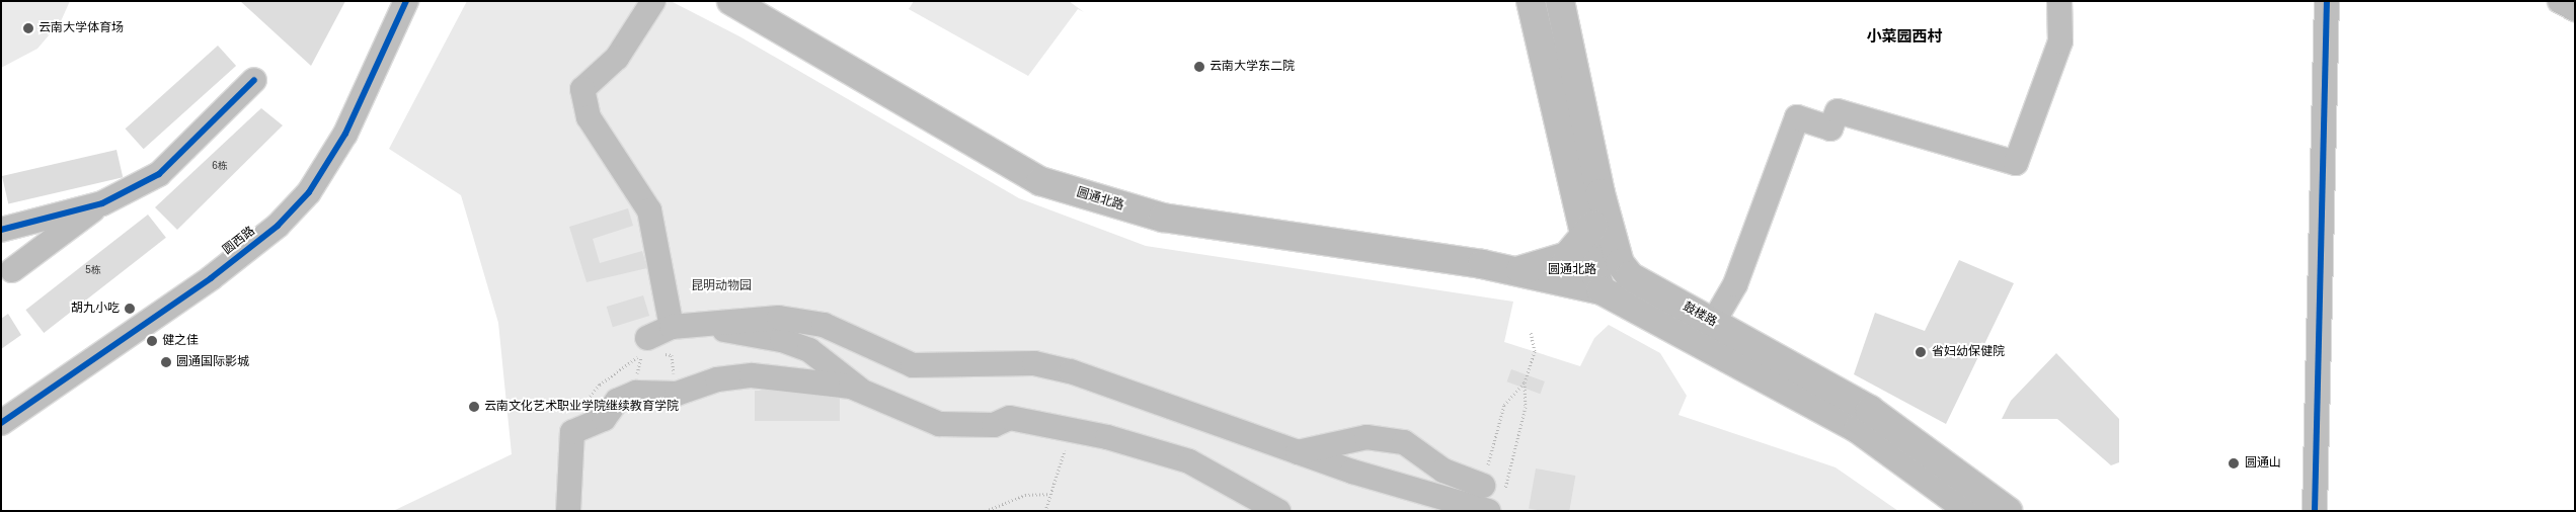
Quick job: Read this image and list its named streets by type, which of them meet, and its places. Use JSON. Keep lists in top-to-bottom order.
{
  "streets": {
    "main road": ["圆通北路", "鼓楼路"],
    "street": ["圆西路"]
  },
  "crossings": [
    ["圆通北路", "鼓楼路"]
  ],
  "districts": ["小菜园西村"],
  "parks": ["昆明动物园"],
  "places": [
    "云南大学体育场",
    "云南大学东二院",
    "胡九小吃",
    "健之佳",
    "省妇幼保健院",
    "圆通国际影城",
    "云南文化艺术职业学院继续教育学院",
    "圆通山"
  ],
  "house_numbers": ["6栋", "5栋"]
}
